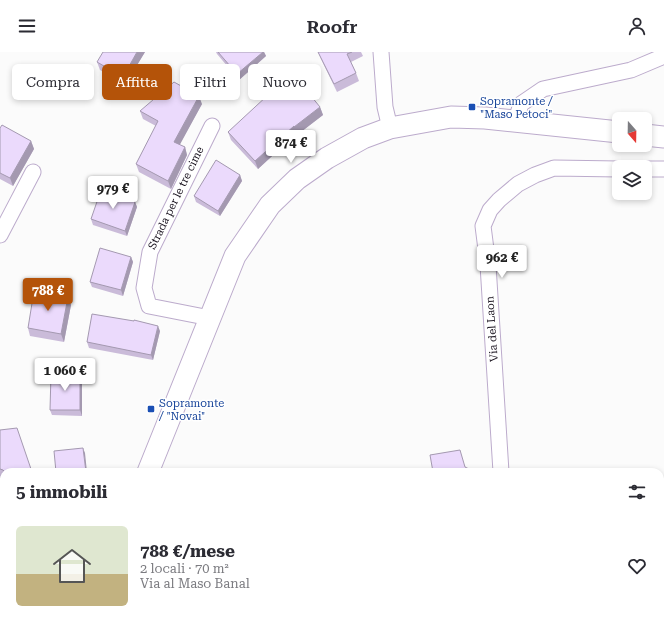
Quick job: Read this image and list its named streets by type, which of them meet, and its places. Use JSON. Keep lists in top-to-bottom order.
{
  "streets": {
    "street": ["Strada per le tre cime", "Via del Laon"]
  },
  "places": {
    "transit": ["Sopramonte / \"Maso Petoci\"", "Sopramonte / \"Novai\""]
  },
  "north": "bottom",
  "page": {
    "header": "Roofr",
    "chip": [
      "Compra",
      "Affitta",
      "Filtri",
      "Nuovo"
    ],
    "price": [
      "874 €",
      "979 €",
      "962 €",
      "788 €",
      "1 060 €"
    ],
    "heading": "5 immobili",
    "list": [
      {
        "name": "788 €/mese",
        "note": "2 locali · 70 m² · Via al Maso Banal"
      }
    ]
  }
}
